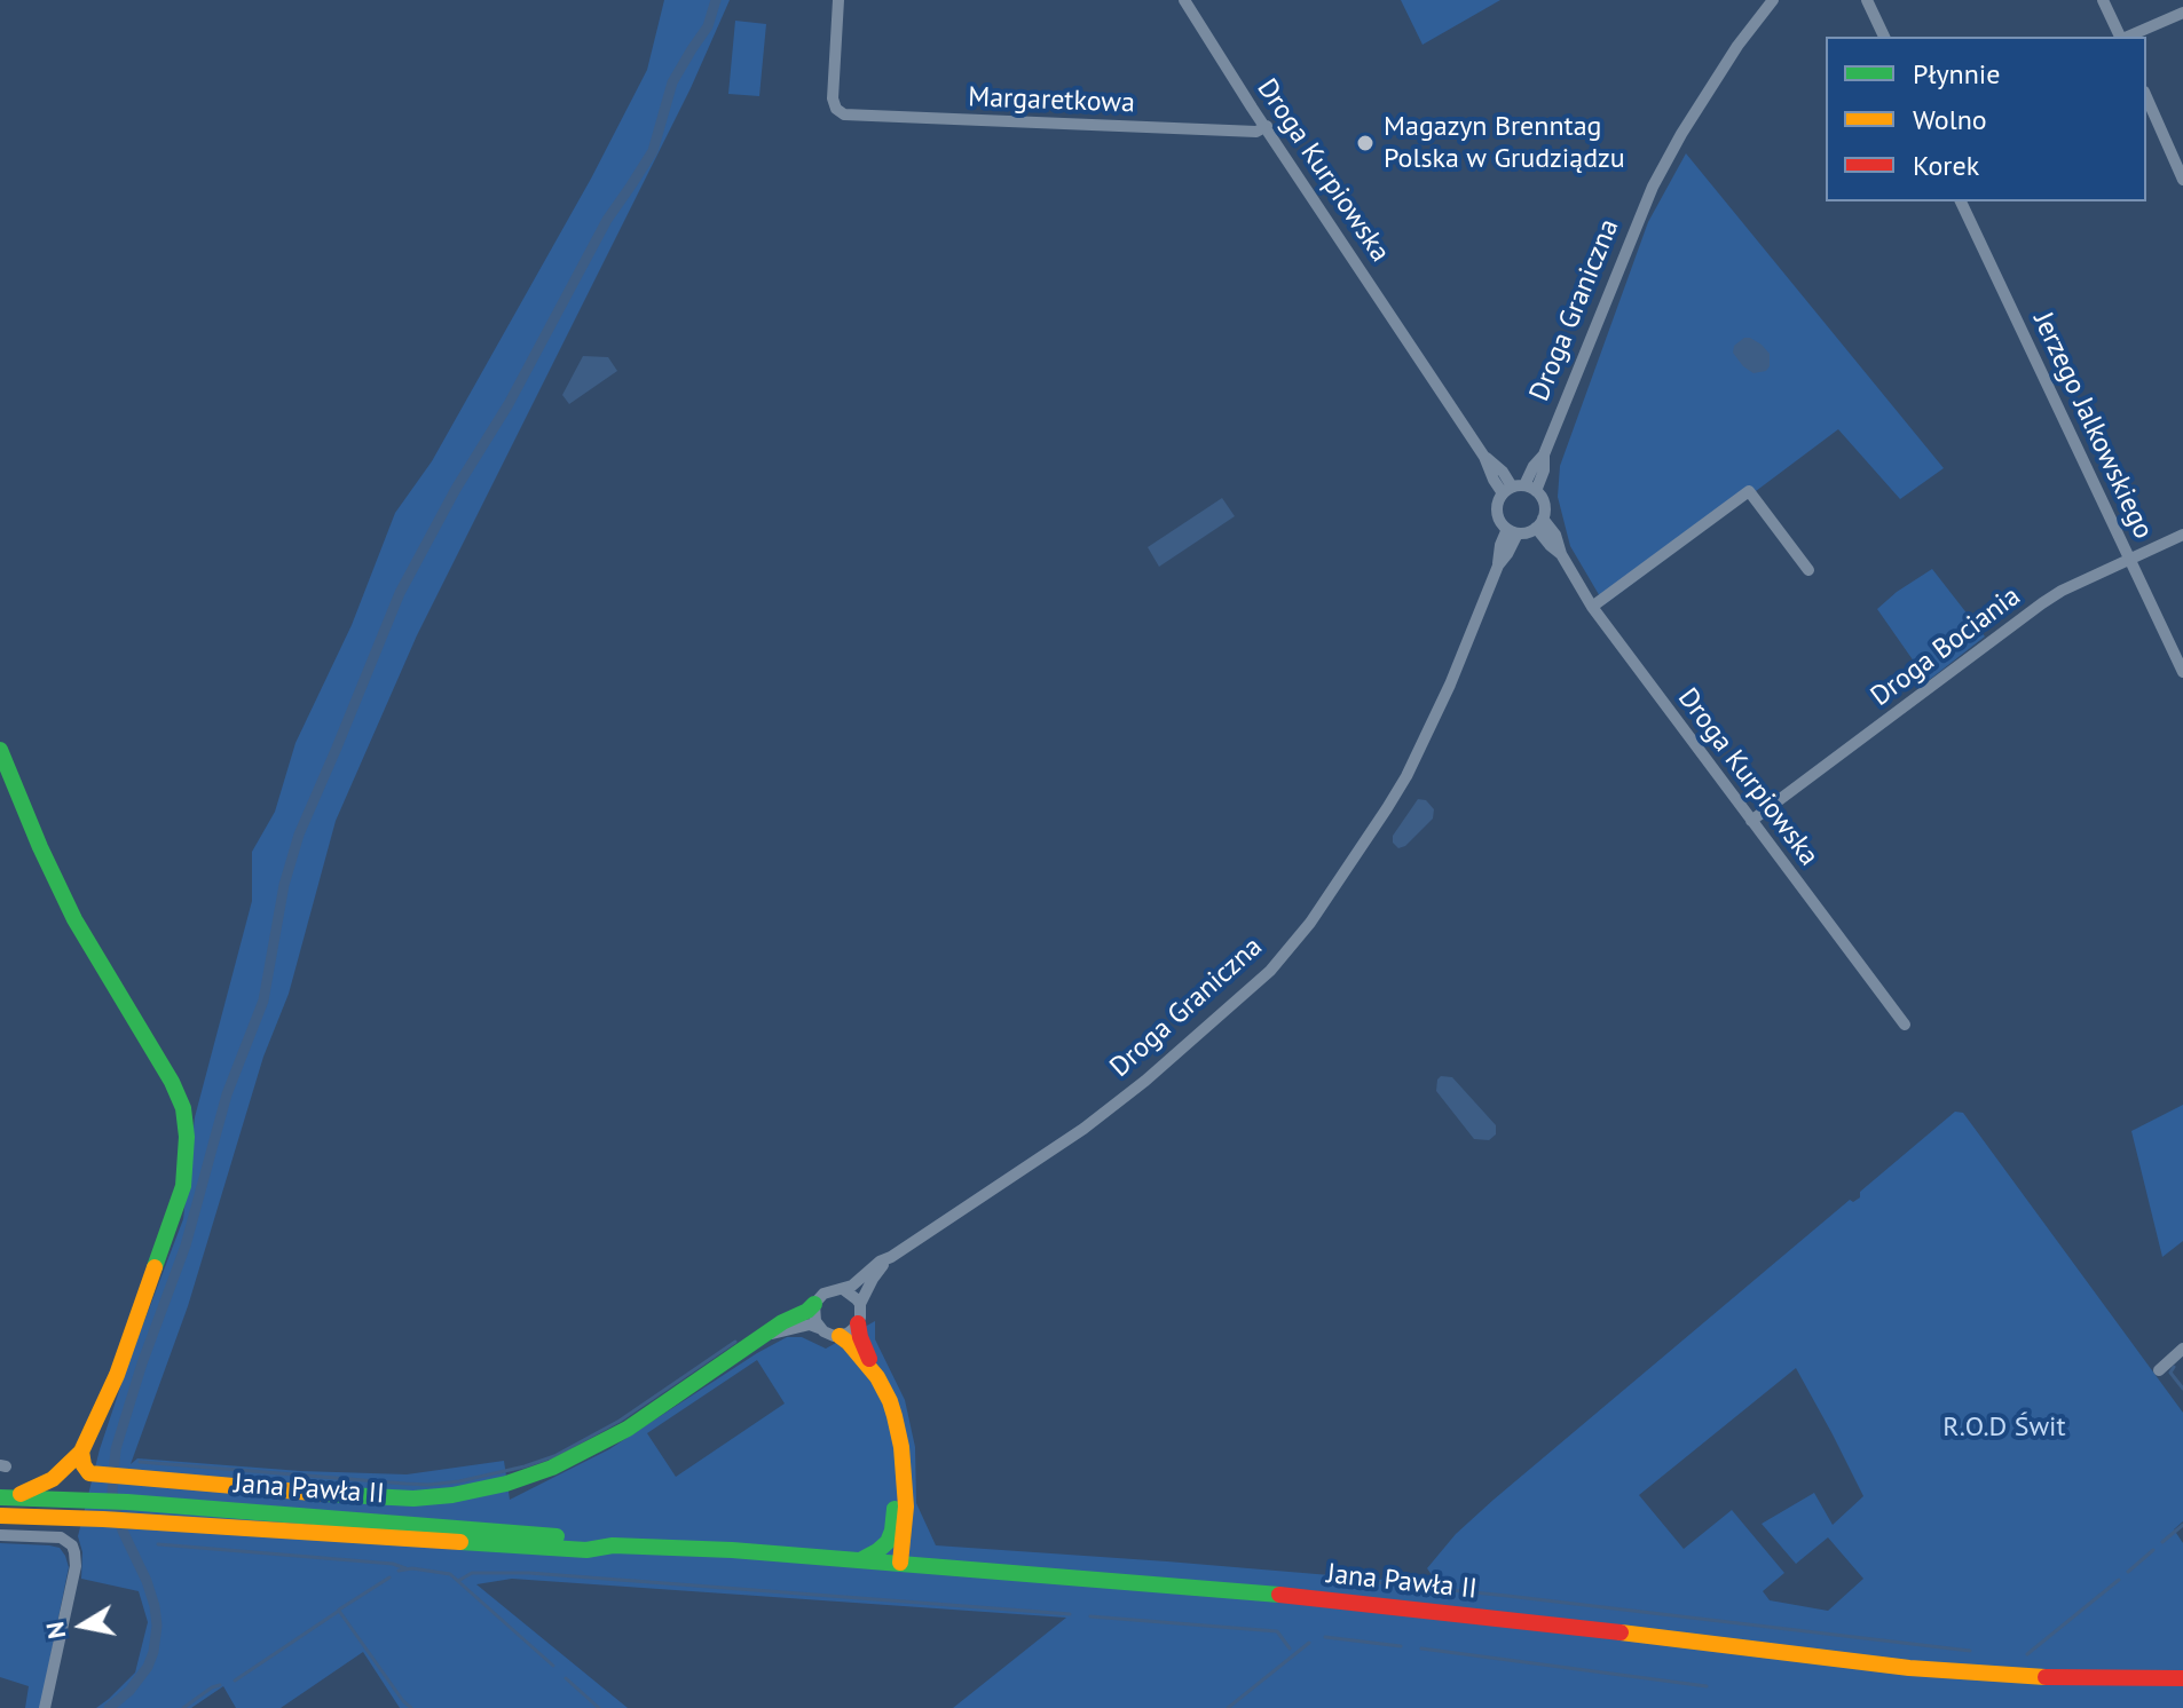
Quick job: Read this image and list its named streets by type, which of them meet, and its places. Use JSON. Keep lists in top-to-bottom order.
{
  "streets": {
    "main road": ["Jana Pawła II"],
    "street": [
      "Margaretkowa",
      "Droga Kurpiowska",
      "Droga Graniczna",
      "Jerzego Jalkowskiego",
      "Droga Bociania"
    ]
  },
  "crossings": [
    ["Margaretkowa", "Droga Kurpiowska"],
    ["Droga Kurpiowska", "Droga Graniczna"],
    ["Droga Kurpiowska", "Droga Bociania"],
    ["Jerzego Jalkowskiego", "Droga Bociania"]
  ],
  "parks": ["R.O.D Świt"],
  "places": ["Magazyn Brenntag Polska w Grudziądzu"],
  "legend": ["Płynnie", "Wolno", "Korek"],
  "north": "left"
}
